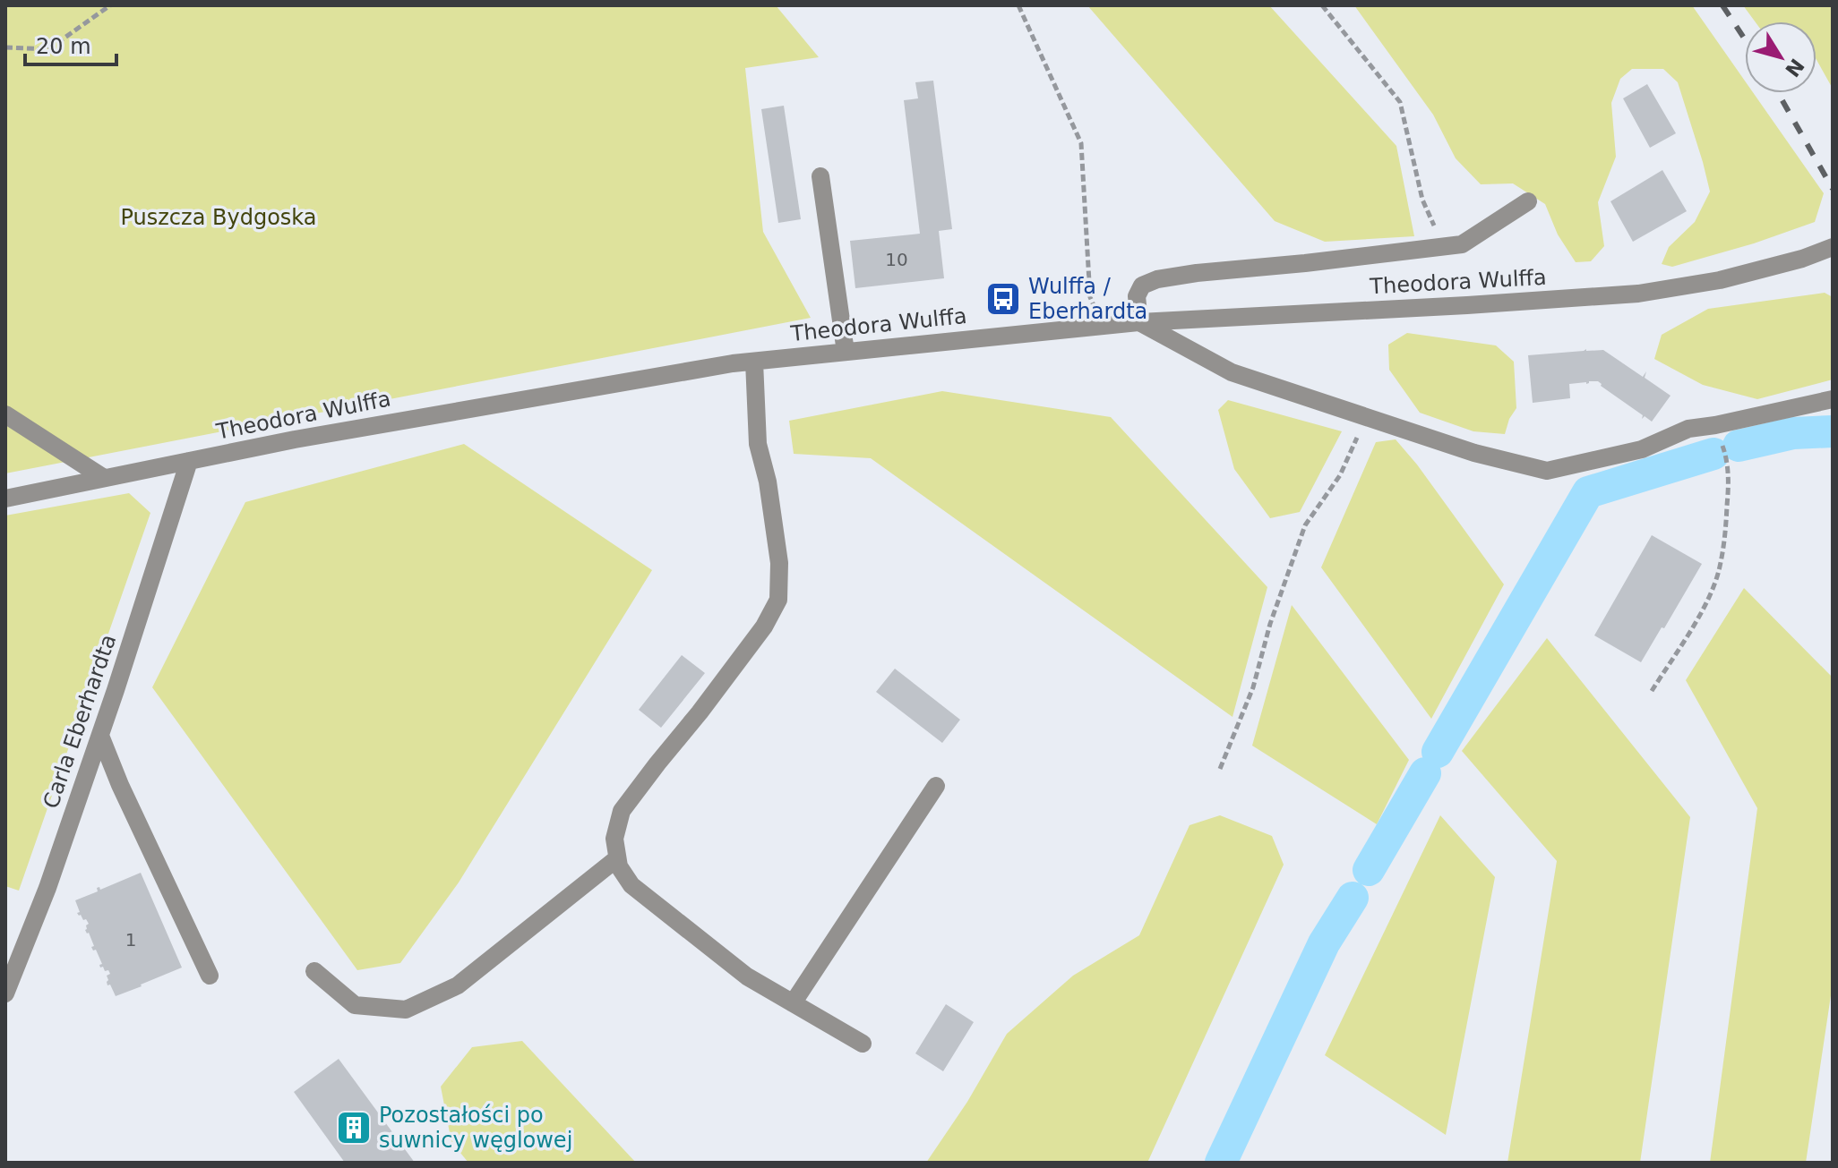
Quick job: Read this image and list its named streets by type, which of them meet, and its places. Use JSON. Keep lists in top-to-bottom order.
{
  "streets": {
    "street": ["Theodora Wulffa", "Carla Eberhardta"]
  },
  "crossings": [
    ["Theodora Wulffa", "Carla Eberhardta"]
  ],
  "parks": ["Puszcza Bydgoska"],
  "places": {
    "bus stop": ["Wulffa / Eberhardta"],
    "building": ["Pozostałości po suwnicy węglowej"]
  },
  "house_numbers": ["10", "1"],
  "scale_bar": "20 m",
  "north": "bottom right"
}
